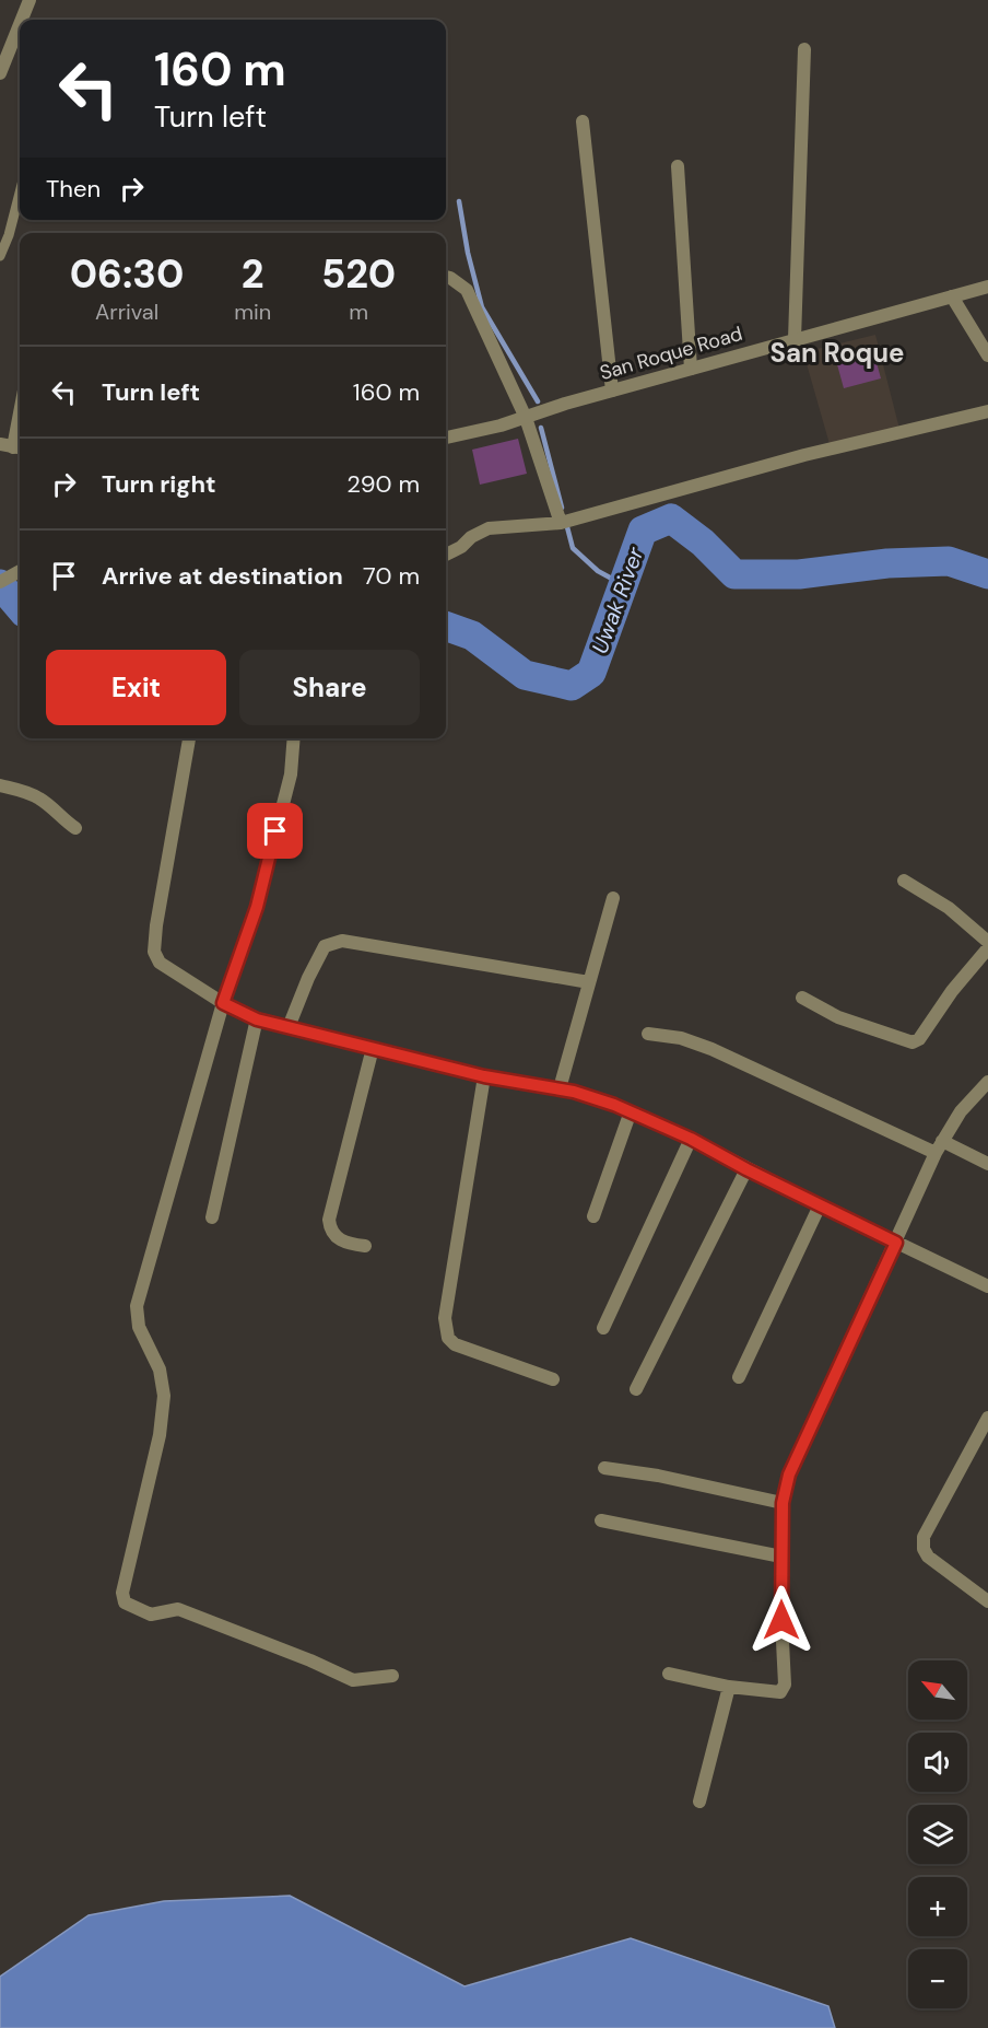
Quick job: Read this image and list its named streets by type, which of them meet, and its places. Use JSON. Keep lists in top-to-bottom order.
{
  "streets": {
    "street": ["San Roque Road"]
  },
  "districts": ["San Roque"],
  "water": ["Uwak River"],
  "north": "top left",
  "page": {
    "turn": ["160 m", "Turn left"],
    "then": "Then",
    "eta": [
      "06:30",
      "Arrival",
      "2",
      "min",
      "520",
      "m"
    ],
    "list": [
      {
        "name": "Turn left",
        "value": "160 m"
      },
      {
        "name": "Turn right",
        "value": "290 m"
      },
      {
        "name": "Arrive at destination",
        "value": "70 m"
      }
    ],
    "buttons": ["Exit", "Share"],
    "map_buttons": ["+", "−"]
  }
}
